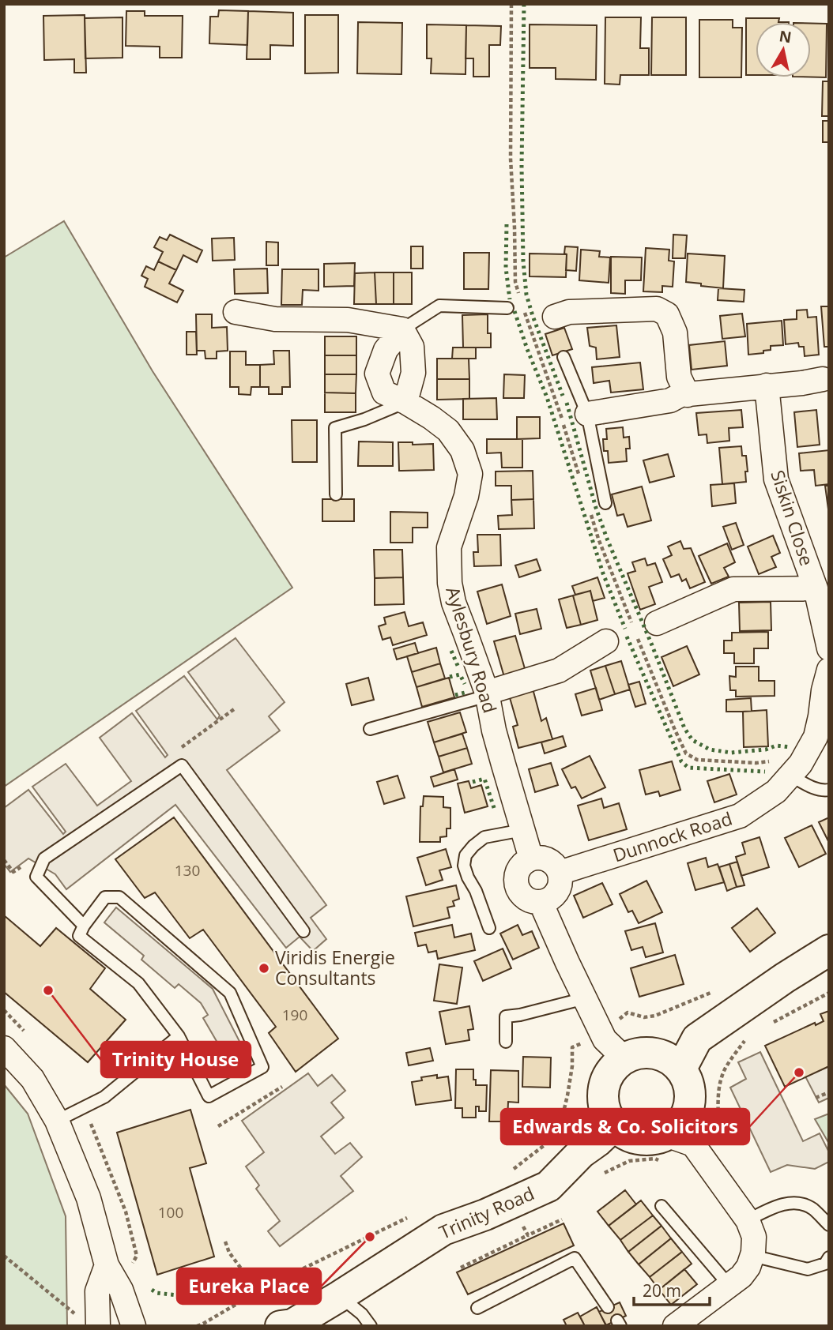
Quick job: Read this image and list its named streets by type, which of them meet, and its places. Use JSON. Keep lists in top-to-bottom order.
{
  "streets": {
    "main road": ["Trinity Road"],
    "street": ["Siskin Close", "Aylesbury Road", "Dunnock Road"]
  },
  "crossings": [
    ["Aylesbury Road", "Dunnock Road"]
  ],
  "places": [
    "Viridis Energie Consultants",
    "Trinity House",
    "Edwards & Co. Solicitors",
    "Eureka Place"
  ],
  "house_numbers": ["130", "190", "100"],
  "scale_bar": "20 m",
  "north": "top"
}
